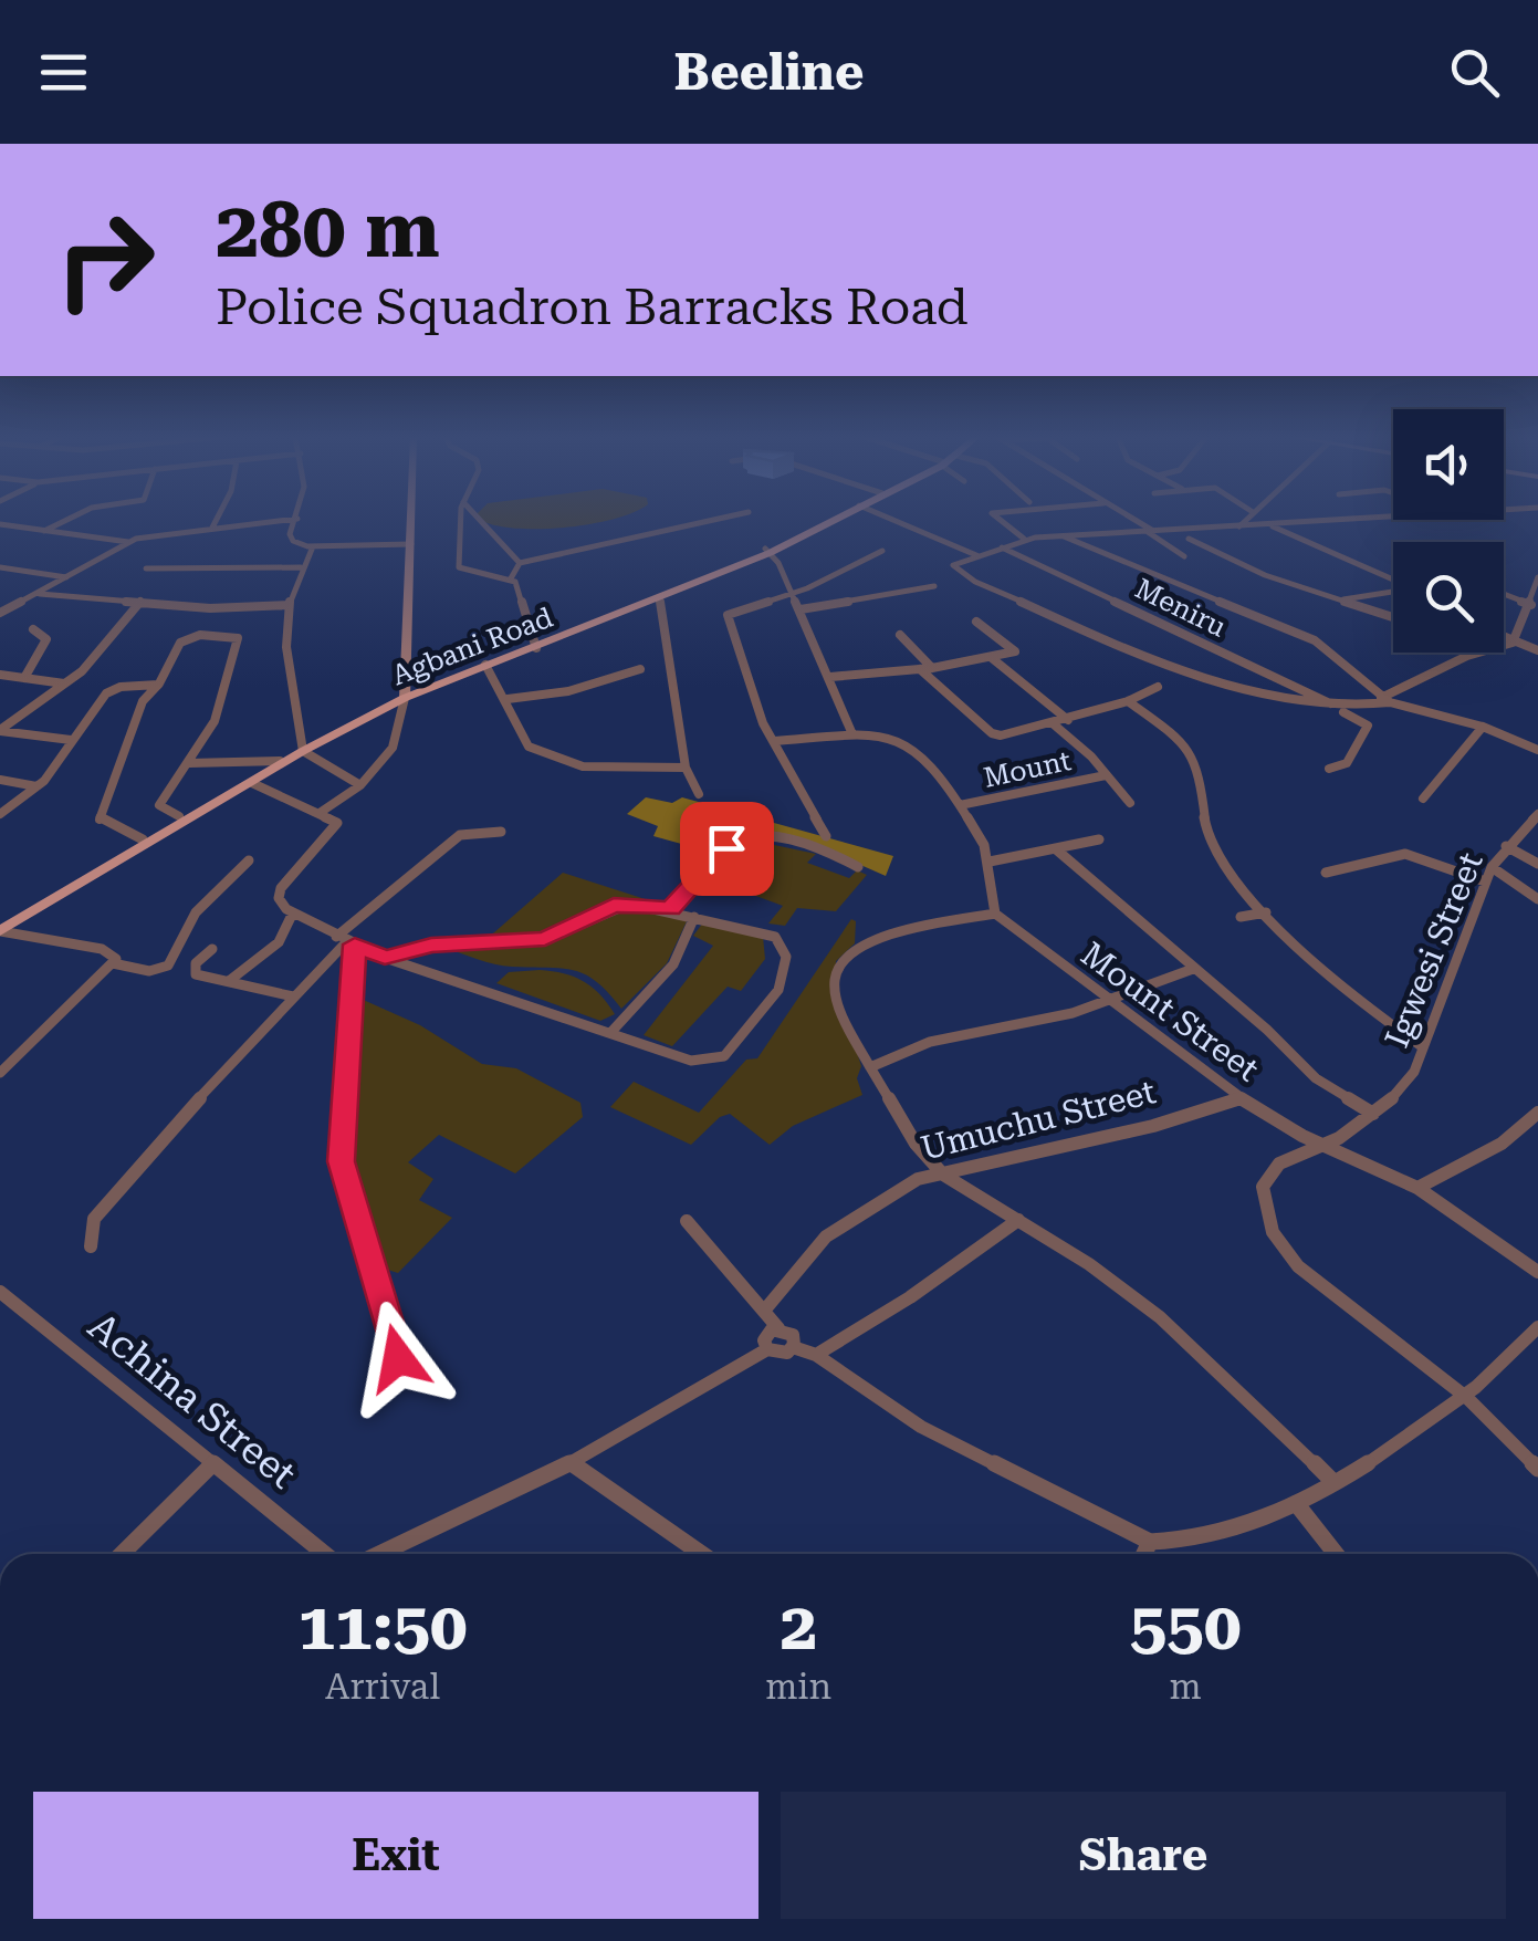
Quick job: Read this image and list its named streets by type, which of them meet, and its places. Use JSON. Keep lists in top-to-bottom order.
{
  "streets": {
    "main road": ["Agbani Road"],
    "street": [
      "Meniru",
      "Mount",
      "Igwesi Street",
      "Mount Street",
      "Umuchu Street",
      "Achina Street"
    ]
  },
  "crossings": [
    ["Igwesi Street", "Mount Street"],
    ["Mount Street", "Umuchu Street"]
  ],
  "page": {
    "header": "Beeline",
    "turn": ["280 m", "Police Squadron Barracks Road"],
    "eta": [
      "11:50",
      "Arrival",
      "2",
      "min",
      "550",
      "m"
    ],
    "buttons": ["Exit", "Share"]
  }
}
